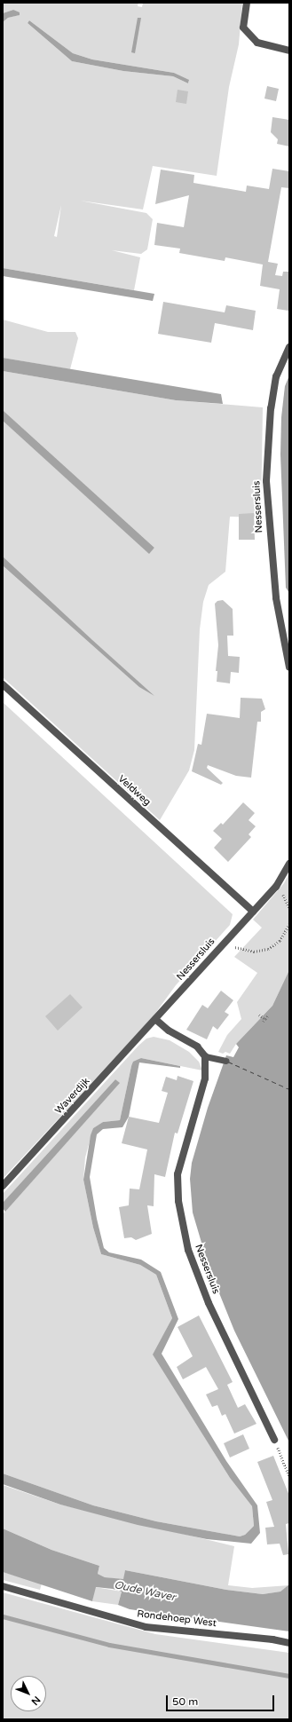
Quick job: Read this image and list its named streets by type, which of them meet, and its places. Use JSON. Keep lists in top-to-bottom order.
{
  "streets": {
    "street": [
      "Nessersluis",
      "Veldweg",
      "Waverdijk",
      "Rondehoep West"
    ]
  },
  "crossings": [
    ["Nessersluis", "Veldweg"],
    ["Nessersluis", "Waverdijk"]
  ],
  "water": ["Oude Waver"],
  "scale_bar": "50 m",
  "north": "bottom right"
}
